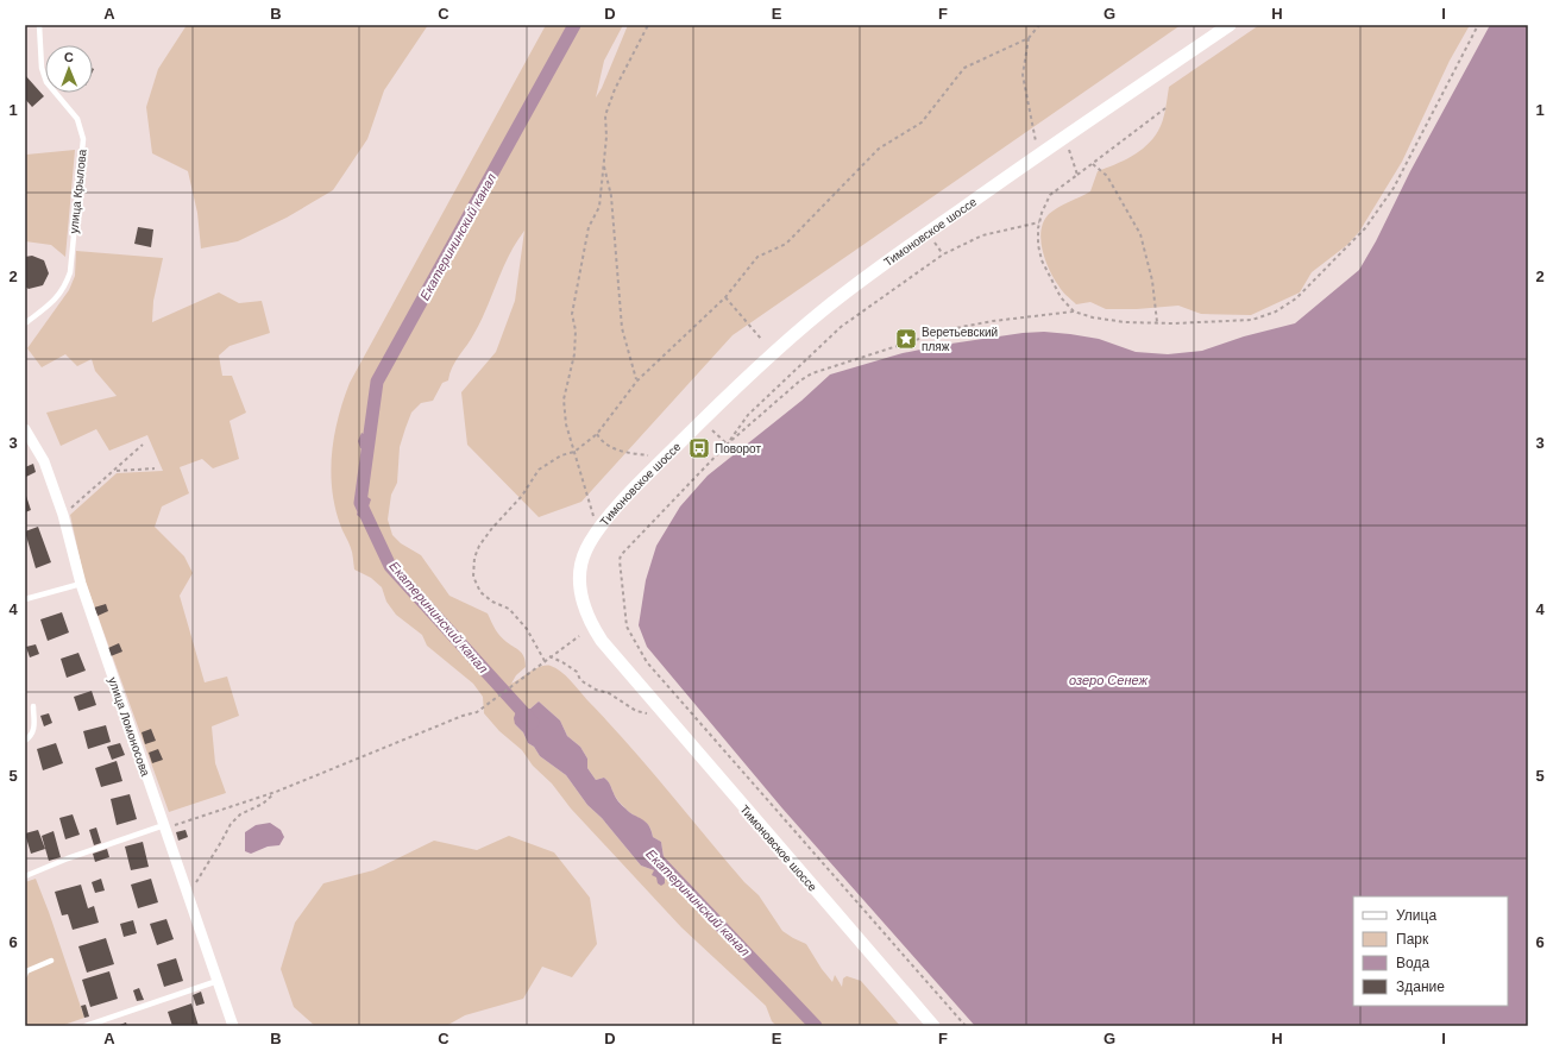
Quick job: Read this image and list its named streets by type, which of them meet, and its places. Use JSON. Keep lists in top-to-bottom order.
{
  "streets": {
    "street": ["Тимоновское шоссе", "улица Ломоносова"],
    "lane": ["улица Крылова"]
  },
  "water": ["Екатерининский канал", "озеро Сенеж"],
  "places": {
    "place": ["Веретьевский пляж"],
    "bus stop": ["Поворот"]
  },
  "legend": [
    "Улица",
    "Парк",
    "Вода",
    "Здание"
  ],
  "north": "top",
  "grid": {
    "columns": [
      "A",
      "B",
      "C",
      "D",
      "E",
      "F",
      "G",
      "H",
      "I"
    ],
    "rows": [
      "1",
      "2",
      "3",
      "4",
      "5",
      "6"
    ]
  }
}
